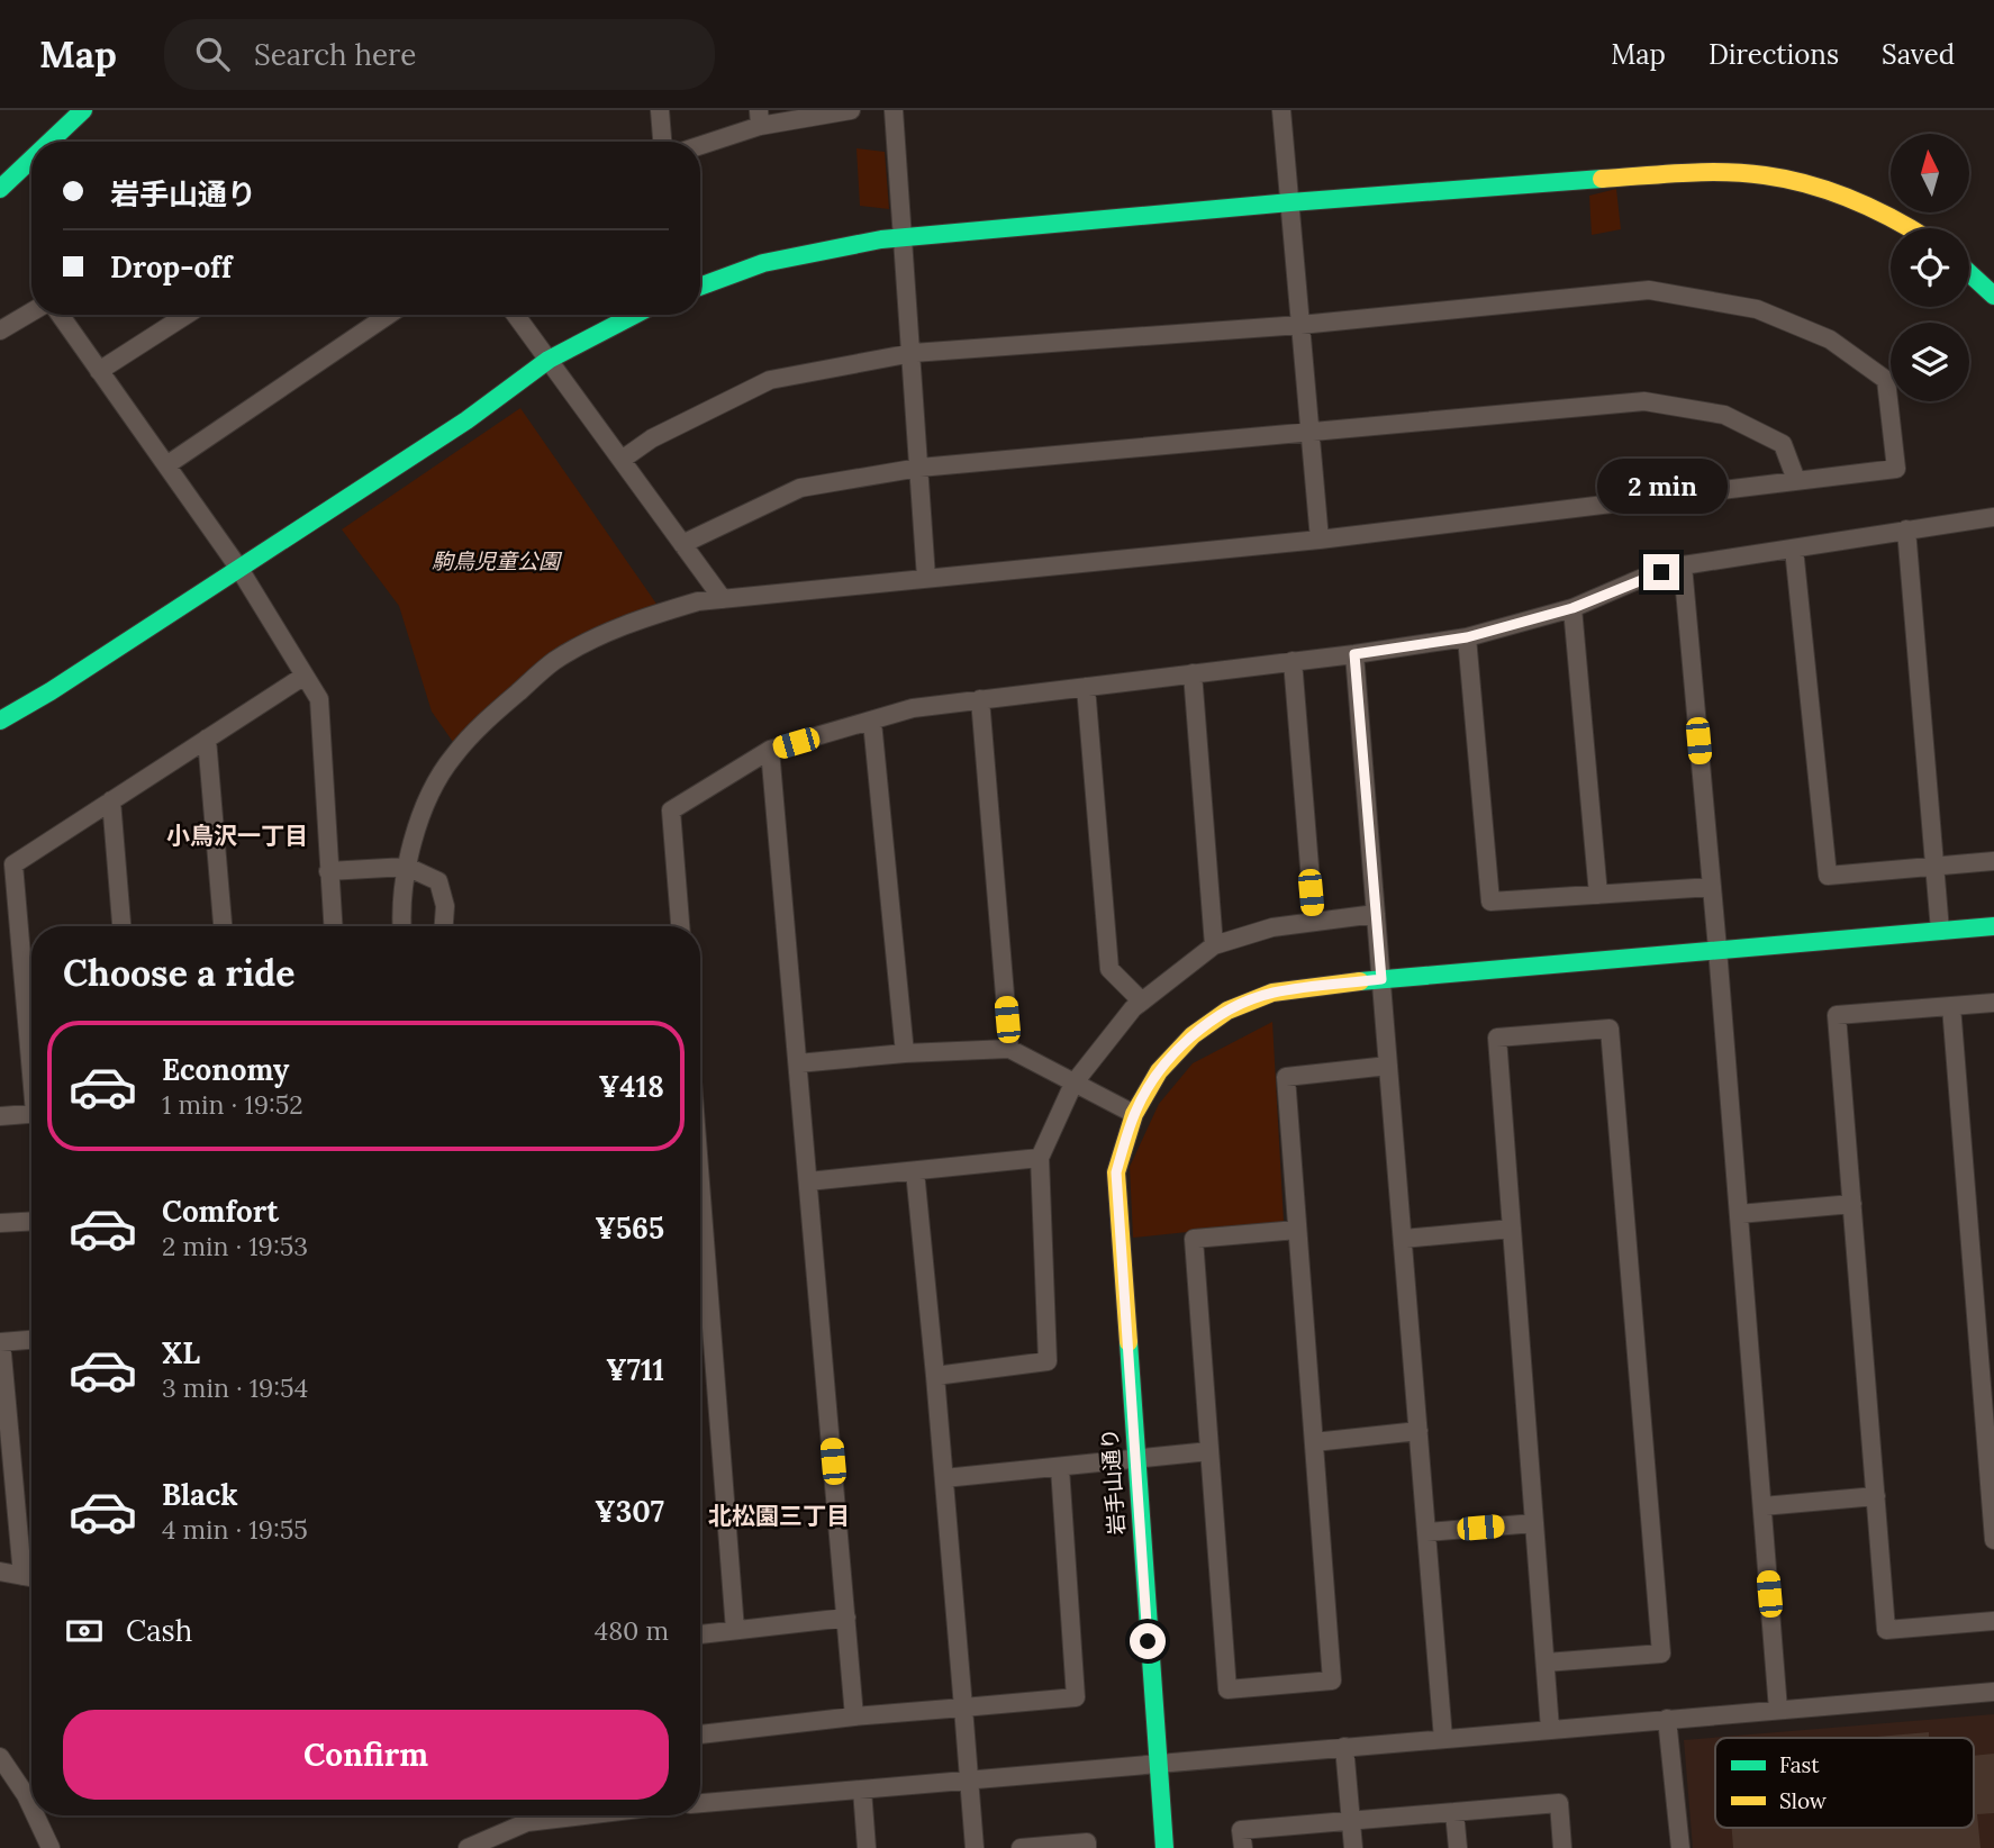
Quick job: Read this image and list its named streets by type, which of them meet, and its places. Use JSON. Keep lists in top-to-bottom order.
{
  "streets": {
    "street": ["岩手山通り"]
  },
  "districts": ["小鳥沢一丁目", "北松園三丁目"],
  "parks": ["駒鳥児童公園"],
  "legend": ["Fast", "Slow"],
  "north": "top",
  "page": {
    "header": "Map",
    "search": "Search here",
    "nav": ["Map", "Directions", "Saved"],
    "banner": ["岩手山通り", "Drop-off"],
    "bubble": "2 min",
    "heading": "Choose a ride",
    "list": [
      {
        "name": "Economy",
        "note": "1 min · 19:52",
        "value": "¥418"
      },
      {
        "name": "Comfort",
        "note": "2 min · 19:53",
        "value": "¥565"
      },
      {
        "name": "XL",
        "note": "3 min · 19:54",
        "value": "¥711"
      },
      {
        "name": "Black",
        "note": "4 min · 19:55",
        "value": "¥307"
      }
    ],
    "pay": ["Cash", "480 m"],
    "buttons": "Confirm"
  }
}
